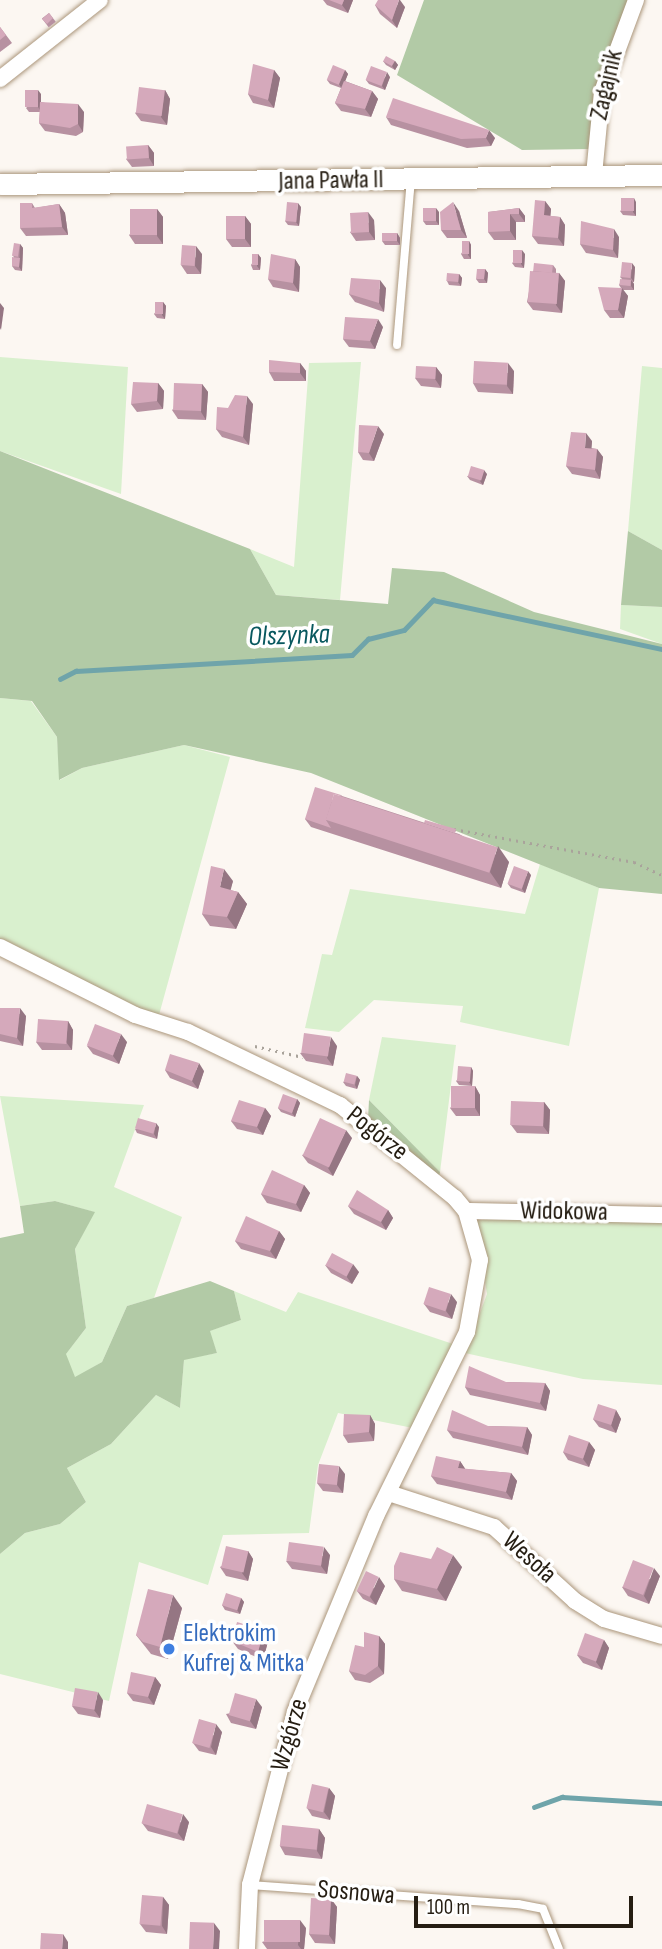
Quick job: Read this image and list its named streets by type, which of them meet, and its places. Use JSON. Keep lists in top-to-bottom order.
{
  "streets": {
    "street": [
      "Zagajnik",
      "Jana Pawła II",
      "Pogórze",
      "Widokowa",
      "Wesoła",
      "Wzgórze"
    ],
    "lane": ["Sosnowa"]
  },
  "crossings": [
    ["Zagajnik", "Jana Pawła II"],
    ["Pogórze", "Widokowa"],
    ["Wesoła", "Wzgórze"],
    ["Wzgórze", "Sosnowa"]
  ],
  "water": ["Olszynka"],
  "places": ["Elektrokim Kufrej & Mitka"],
  "scale_bar": "100 m"
}
